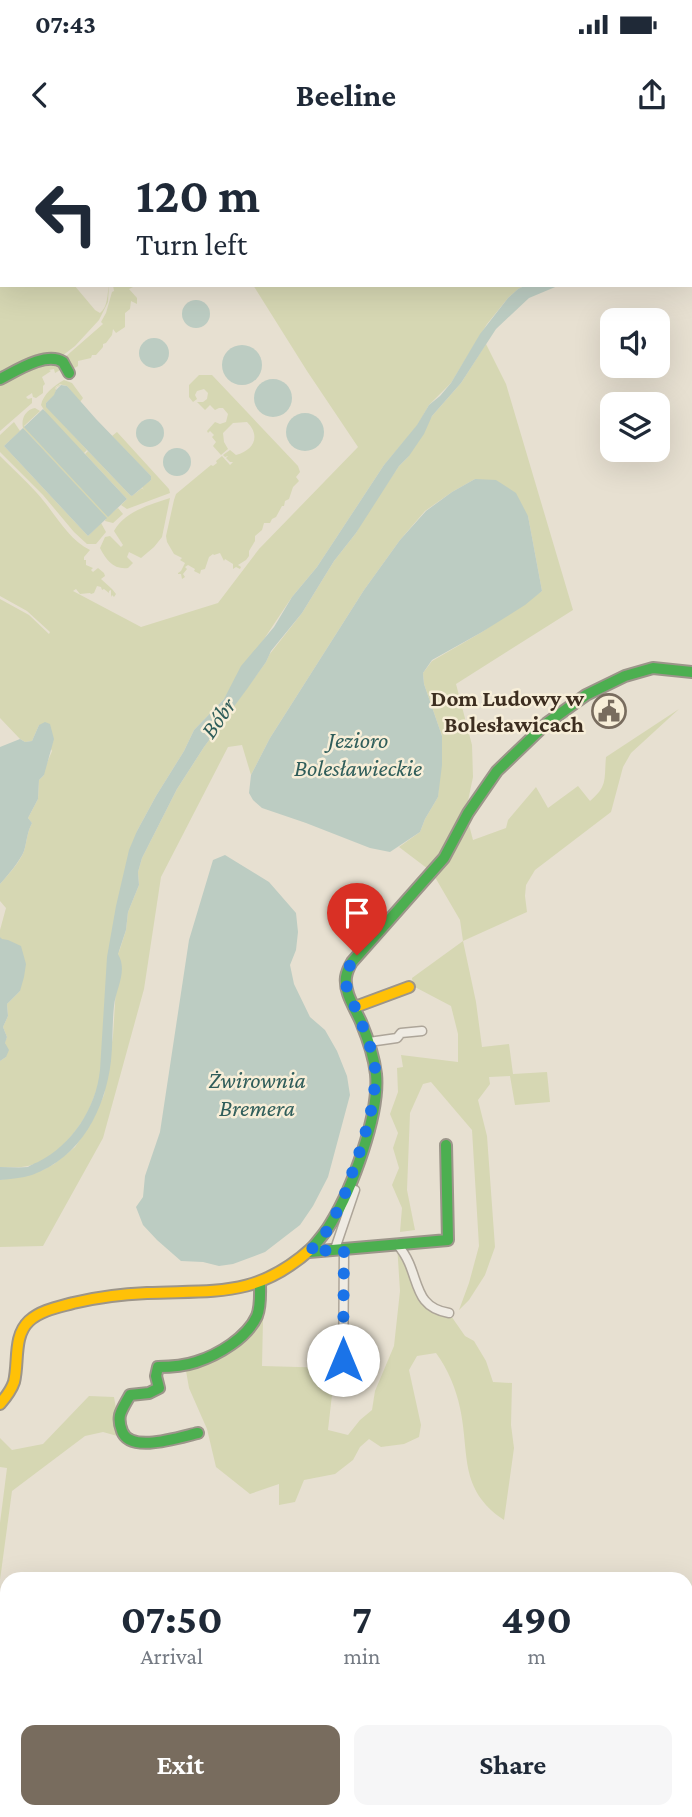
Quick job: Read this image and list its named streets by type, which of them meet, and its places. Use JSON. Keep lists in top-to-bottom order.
{
  "water": ["Bóbr", "Jezioro Bolesławieckie", "Żwirownia Bremera"],
  "places": {
    "public building": ["Dom Ludowy w Bolesławicach"]
  },
  "page": {
    "status": "07:43",
    "header": "Beeline",
    "turn": ["120 m", "Turn left"],
    "eta": [
      "07:50",
      "Arrival",
      "7",
      "min",
      "490",
      "m"
    ],
    "buttons": ["Exit", "Share"]
  }
}
